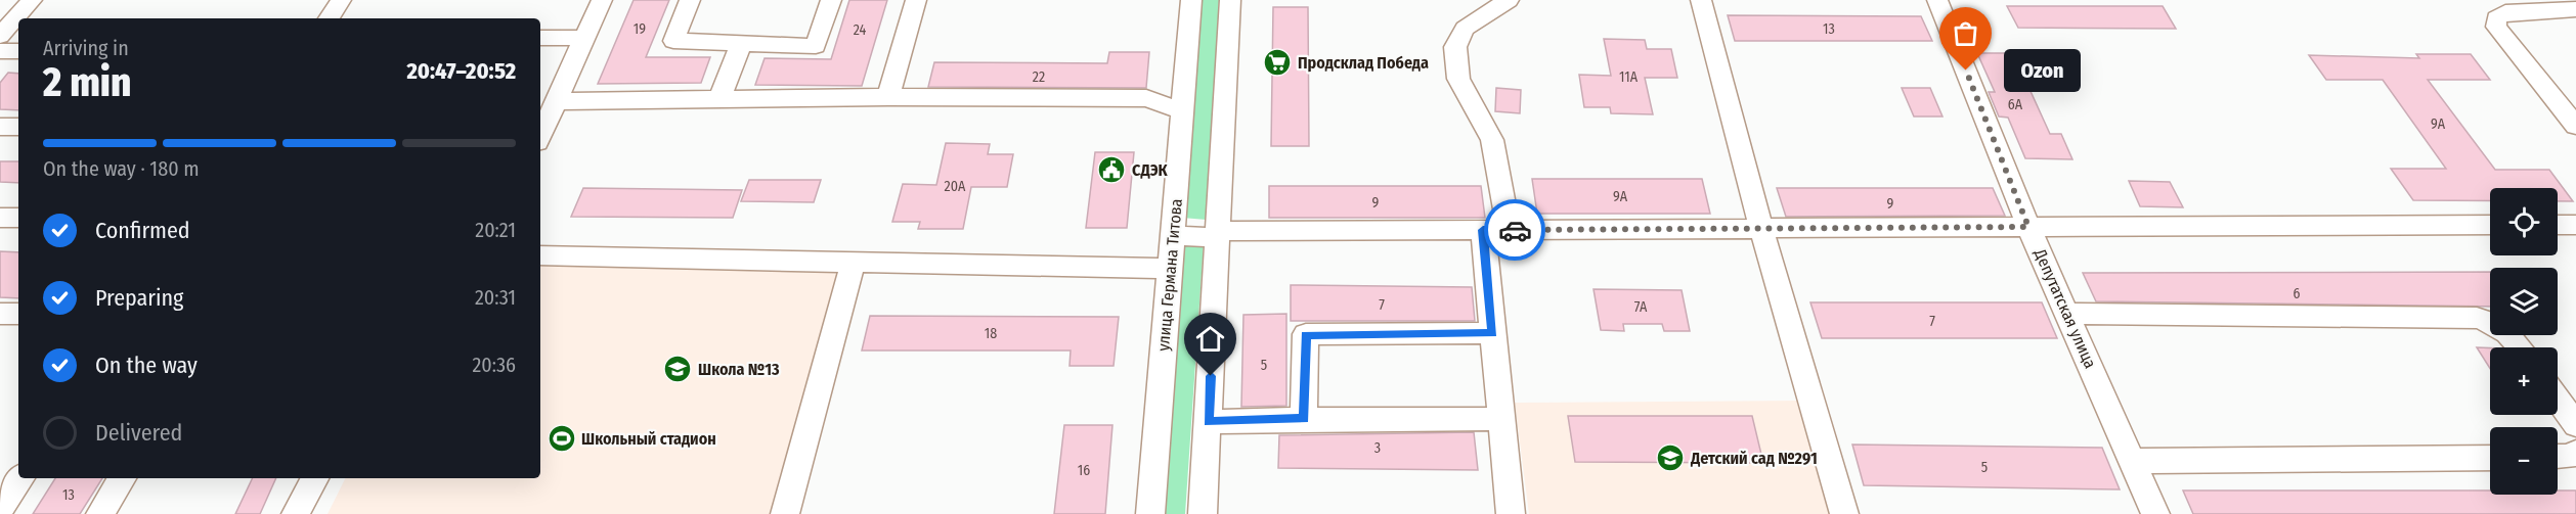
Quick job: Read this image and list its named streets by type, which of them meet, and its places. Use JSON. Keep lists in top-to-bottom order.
{
  "streets": {
    "street": ["улица Германа Титова", "Депутатская улица"]
  },
  "places": {
    "supermarket": ["Продсклад Победа"],
    "other": ["Ozon"],
    "public building": ["СДЭК"],
    "school or university": ["Школа №13", "Детский сад №291"],
    "sports": ["Школьный стадион"]
  },
  "house_numbers": [
    "19",
    "13",
    "24",
    "22",
    "11А",
    "6А",
    "9А",
    "20А",
    "9А",
    "9",
    "9",
    "6",
    "7",
    "7А",
    "7",
    "18",
    "5",
    "3",
    "5",
    "16",
    "13"
  ],
  "page": {
    "heading": ["2 min", "Arriving in", "20:47–20:52"],
    "bubble": "Ozon",
    "bar": "On the way · 180 m",
    "map_buttons": ["+", "−"],
    "list": [
      ["Confirmed", "20:21"],
      ["Preparing", "20:31"],
      ["On the way", "20:36"],
      "Delivered"
    ]
  }
}
